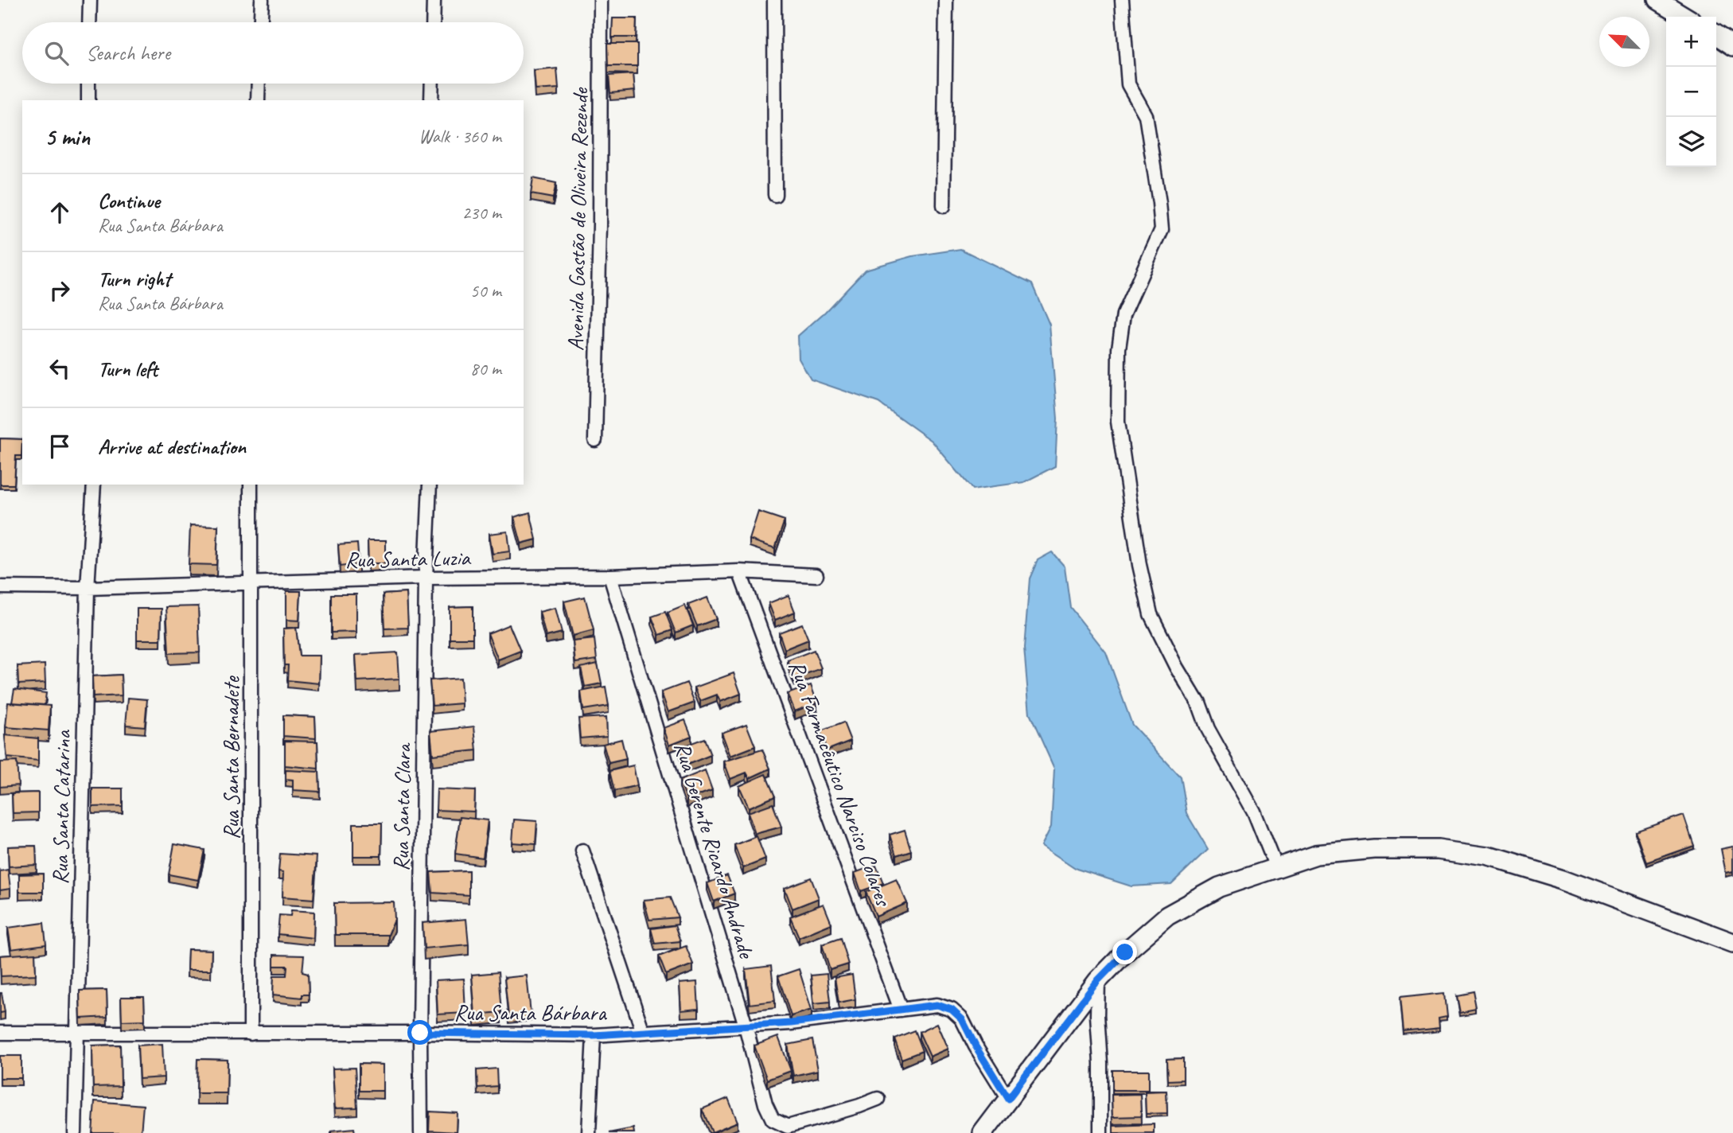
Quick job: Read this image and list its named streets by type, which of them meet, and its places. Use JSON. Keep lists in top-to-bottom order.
{
  "streets": {
    "street": [
      "Avenida Gastão de Oliveira Rezende",
      "Rua Santa Luzia",
      "Rua Santa Bernadete",
      "Rua Farmacêutico Narciso Colares",
      "Rua Santa Catarina",
      "Rua Santa Clara",
      "Rua Gerente Ricardo Andrade",
      "Rua Santa Bárbara"
    ]
  },
  "crossings": [
    ["Rua Santa Luzia", "Rua Santa Bernadete"],
    ["Rua Santa Luzia", "Rua Farmacêutico Narciso Colares"],
    ["Rua Santa Luzia", "Rua Santa Catarina"],
    ["Rua Santa Luzia", "Rua Santa Clara"],
    ["Rua Santa Luzia", "Rua Gerente Ricardo Andrade"],
    ["Rua Santa Bernadete", "Rua Santa Bárbara"],
    ["Rua Farmacêutico Narciso Colares", "Rua Santa Bárbara"],
    ["Rua Santa Catarina", "Rua Santa Bárbara"],
    ["Rua Santa Clara", "Rua Santa Bárbara"],
    ["Rua Gerente Ricardo Andrade", "Rua Santa Bárbara"]
  ],
  "north": "top left",
  "page": {
    "map_buttons": ["+", "−"],
    "search": "Search here",
    "heading": ["5 min", "Walk · 360 m"],
    "list": [
      ["Continue", "Rua Santa Bárbara", "230 m"],
      ["Turn right", "Rua Santa Bárbara", "50 m"],
      ["Turn left", "80 m"],
      "Arrive at destination"
    ]
  }
}
